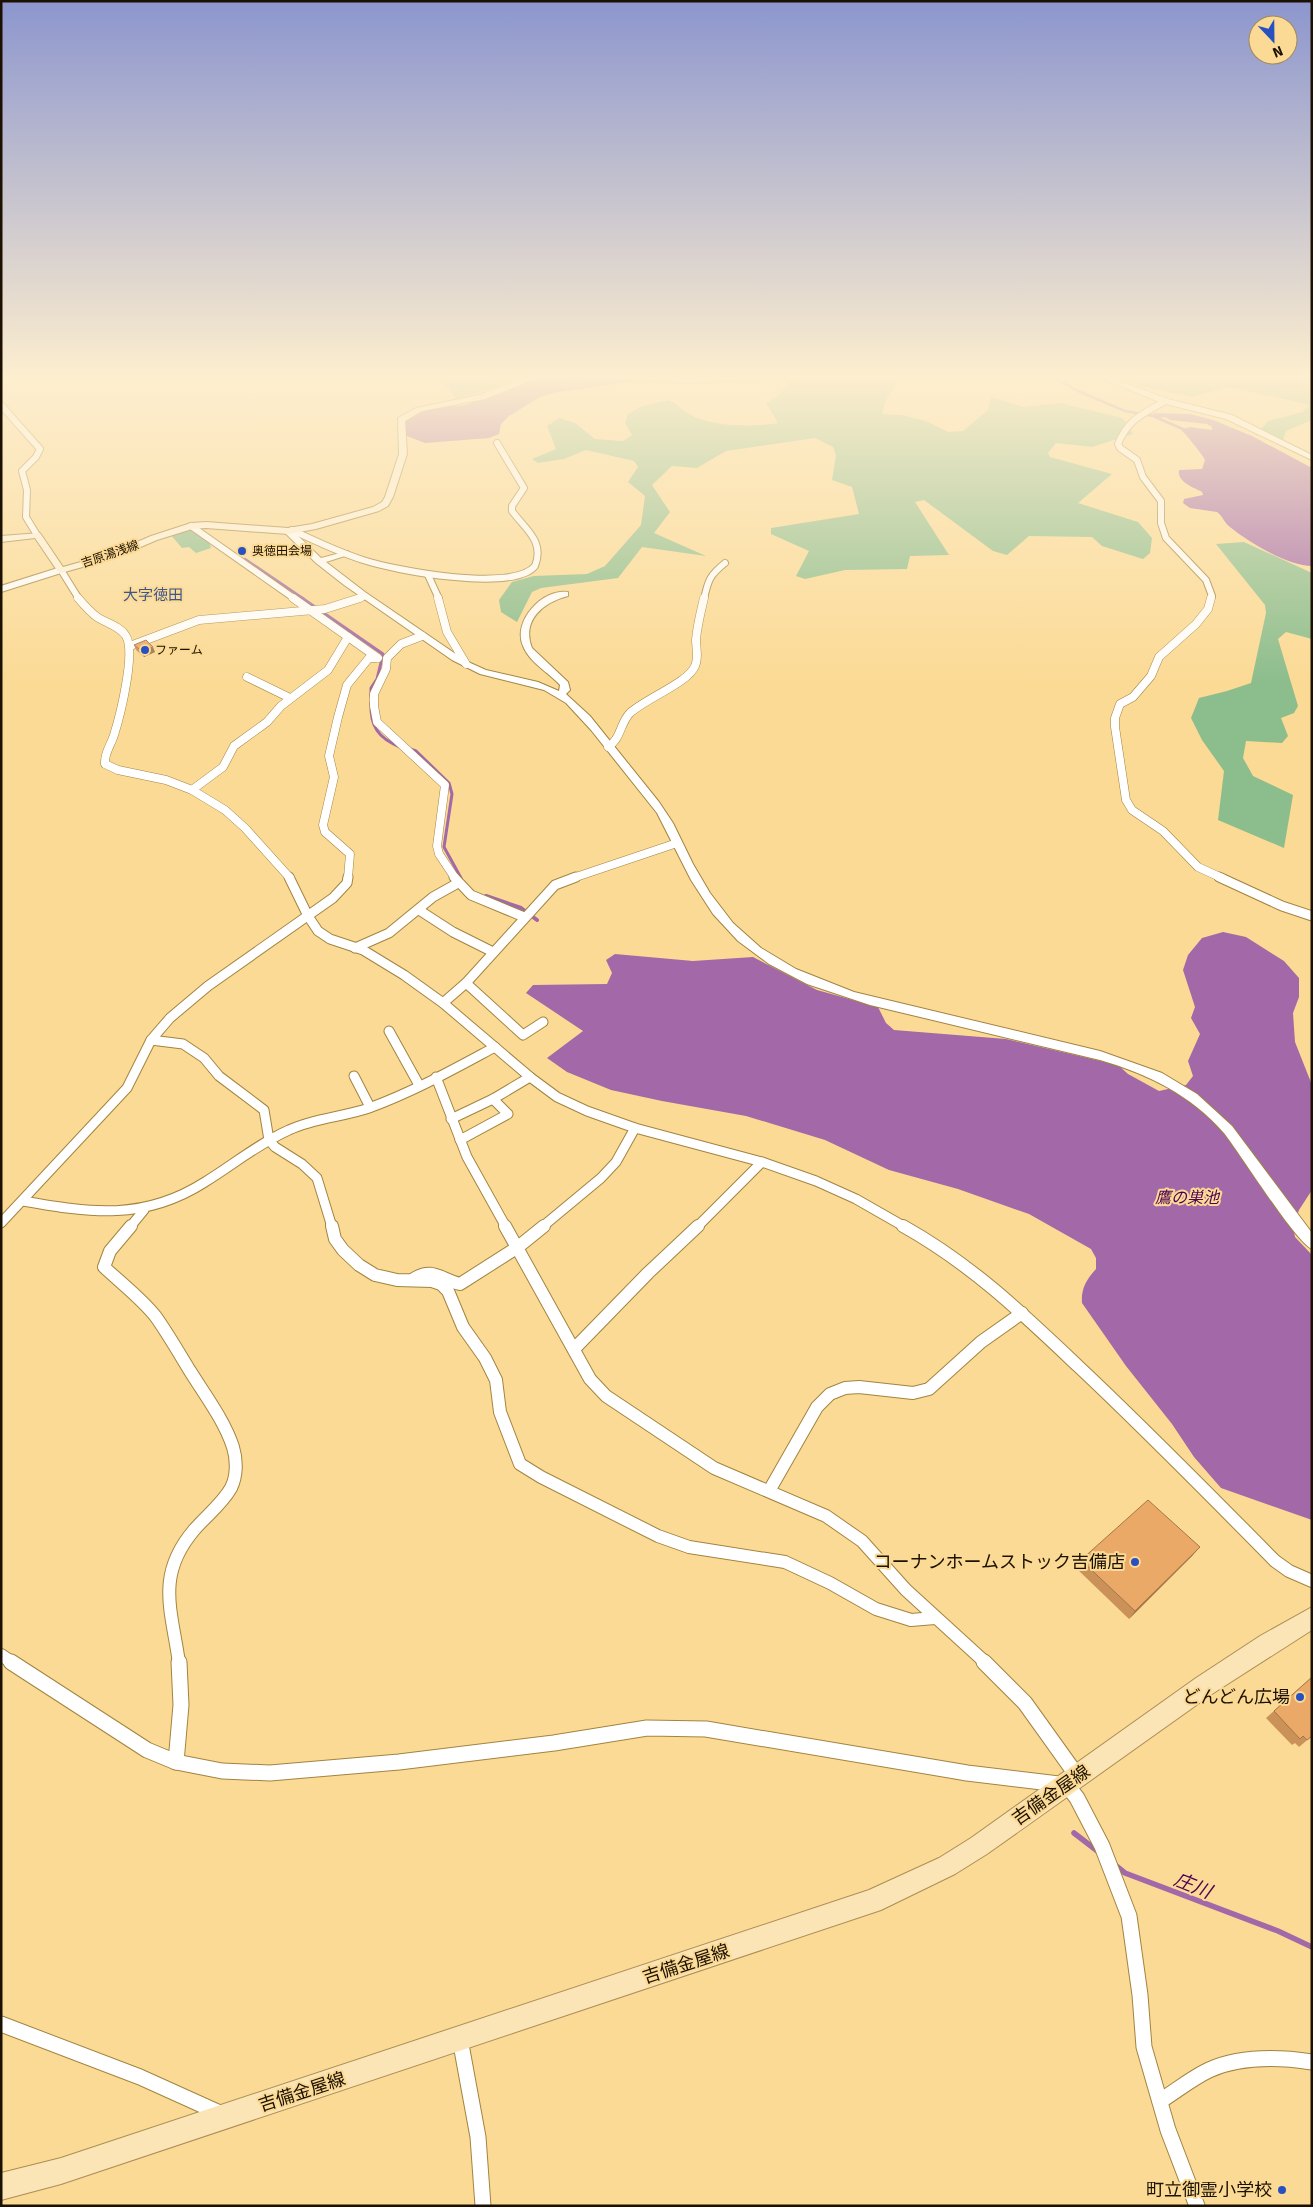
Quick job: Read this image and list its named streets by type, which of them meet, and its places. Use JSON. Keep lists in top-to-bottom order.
{
  "streets": {
    "main road": ["吉原湯浅線", "吉備金屋線"]
  },
  "districts": ["大字徳田"],
  "water": ["鷹の巣池", "庄川"],
  "places": [
    "奥徳田会場",
    "ファーム",
    "コーナンホームストック吉備店",
    "どんどん広場",
    "町立御霊小学校"
  ],
  "north": "bottom"
}
